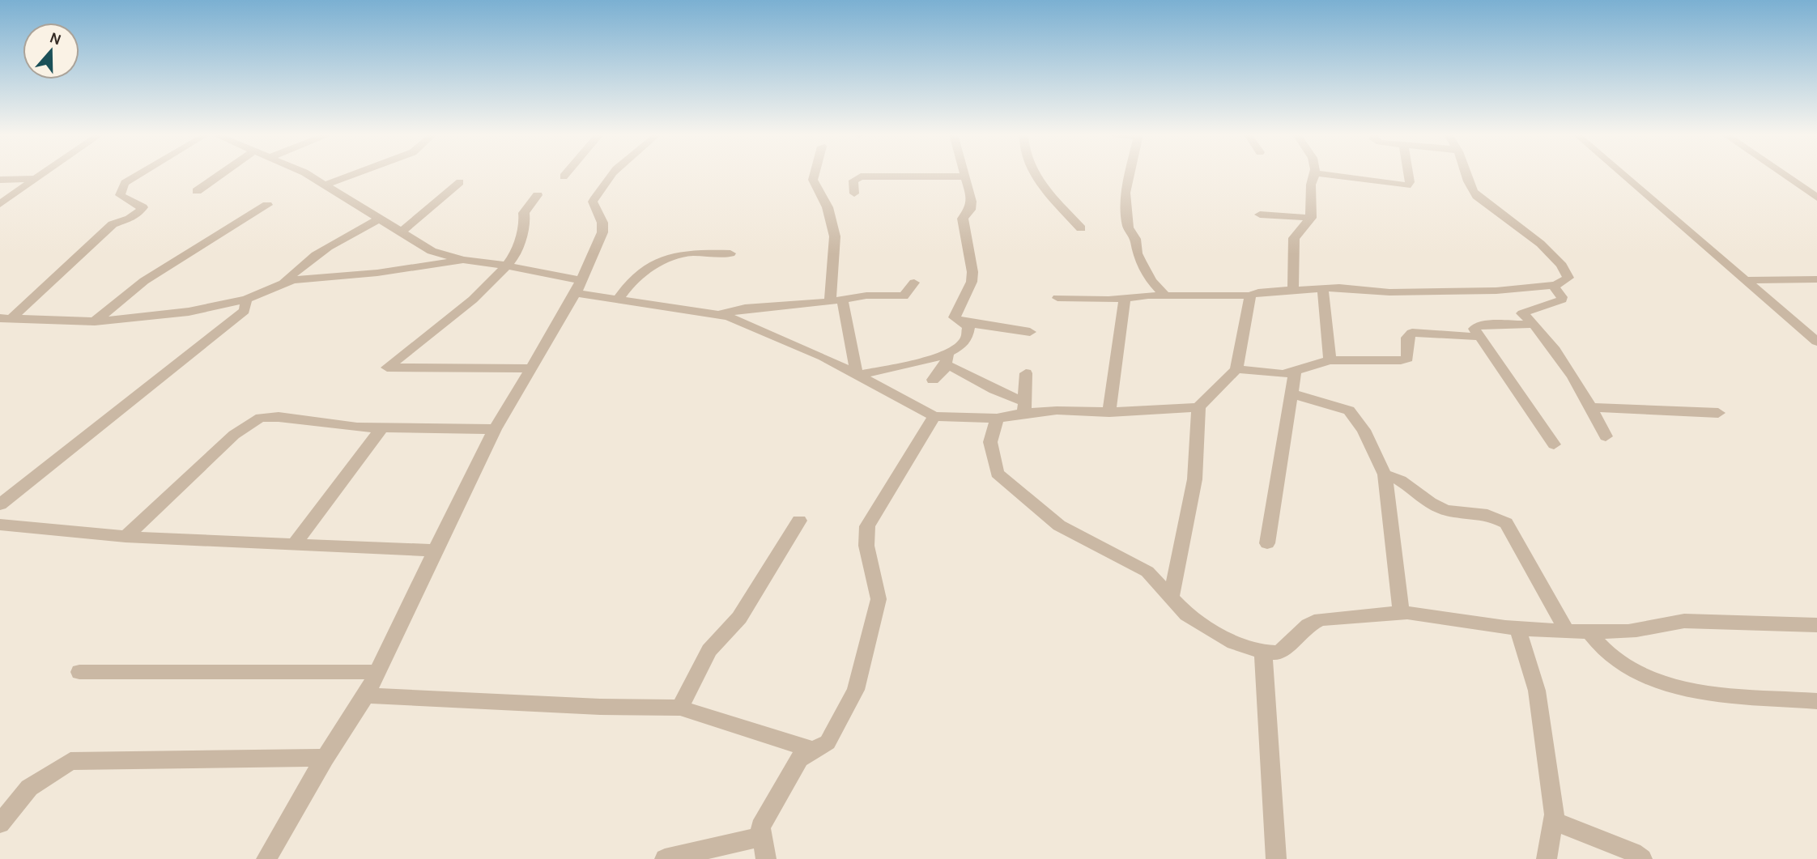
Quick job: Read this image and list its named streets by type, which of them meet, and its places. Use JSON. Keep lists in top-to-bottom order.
{
  "north": "top"
}
